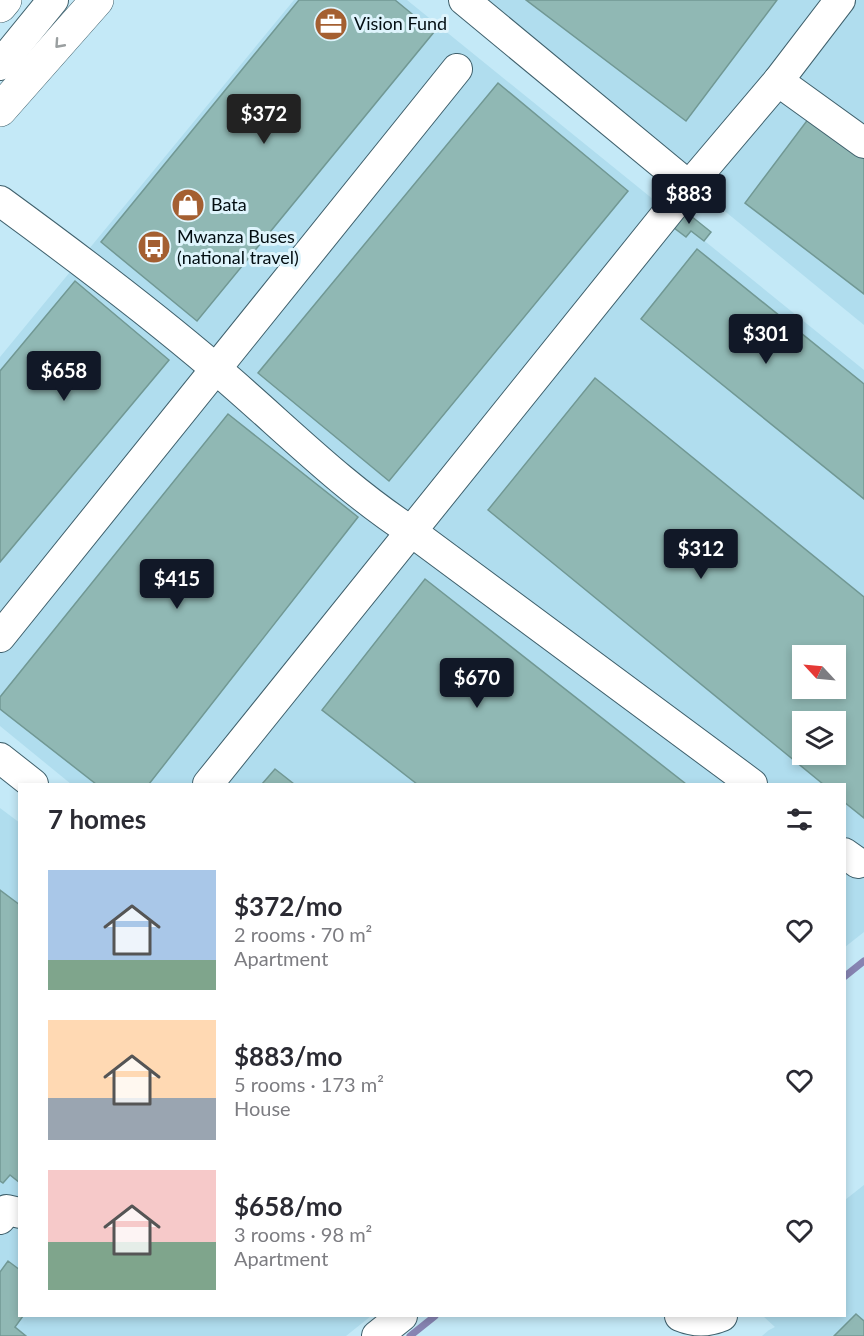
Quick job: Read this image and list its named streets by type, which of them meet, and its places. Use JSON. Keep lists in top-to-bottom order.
{
  "places": {
    "office": ["Vision Fund"],
    "shop": ["Bata"],
    "bus stop": ["Mwanza Buses (national travel)"]
  },
  "north": "top left",
  "page": {
    "price": [
      "$372",
      "$883",
      "$301",
      "$658",
      "$312",
      "$415",
      "$670"
    ],
    "heading": "7 homes",
    "list": [
      {
        "name": "$372/mo",
        "note": "2 rooms · 70 m² · Apartment"
      },
      {
        "name": "$883/mo",
        "note": "5 rooms · 173 m² · House"
      },
      {
        "name": "$658/mo",
        "note": "3 rooms · 98 m² · Apartment"
      }
    ]
  }
}
